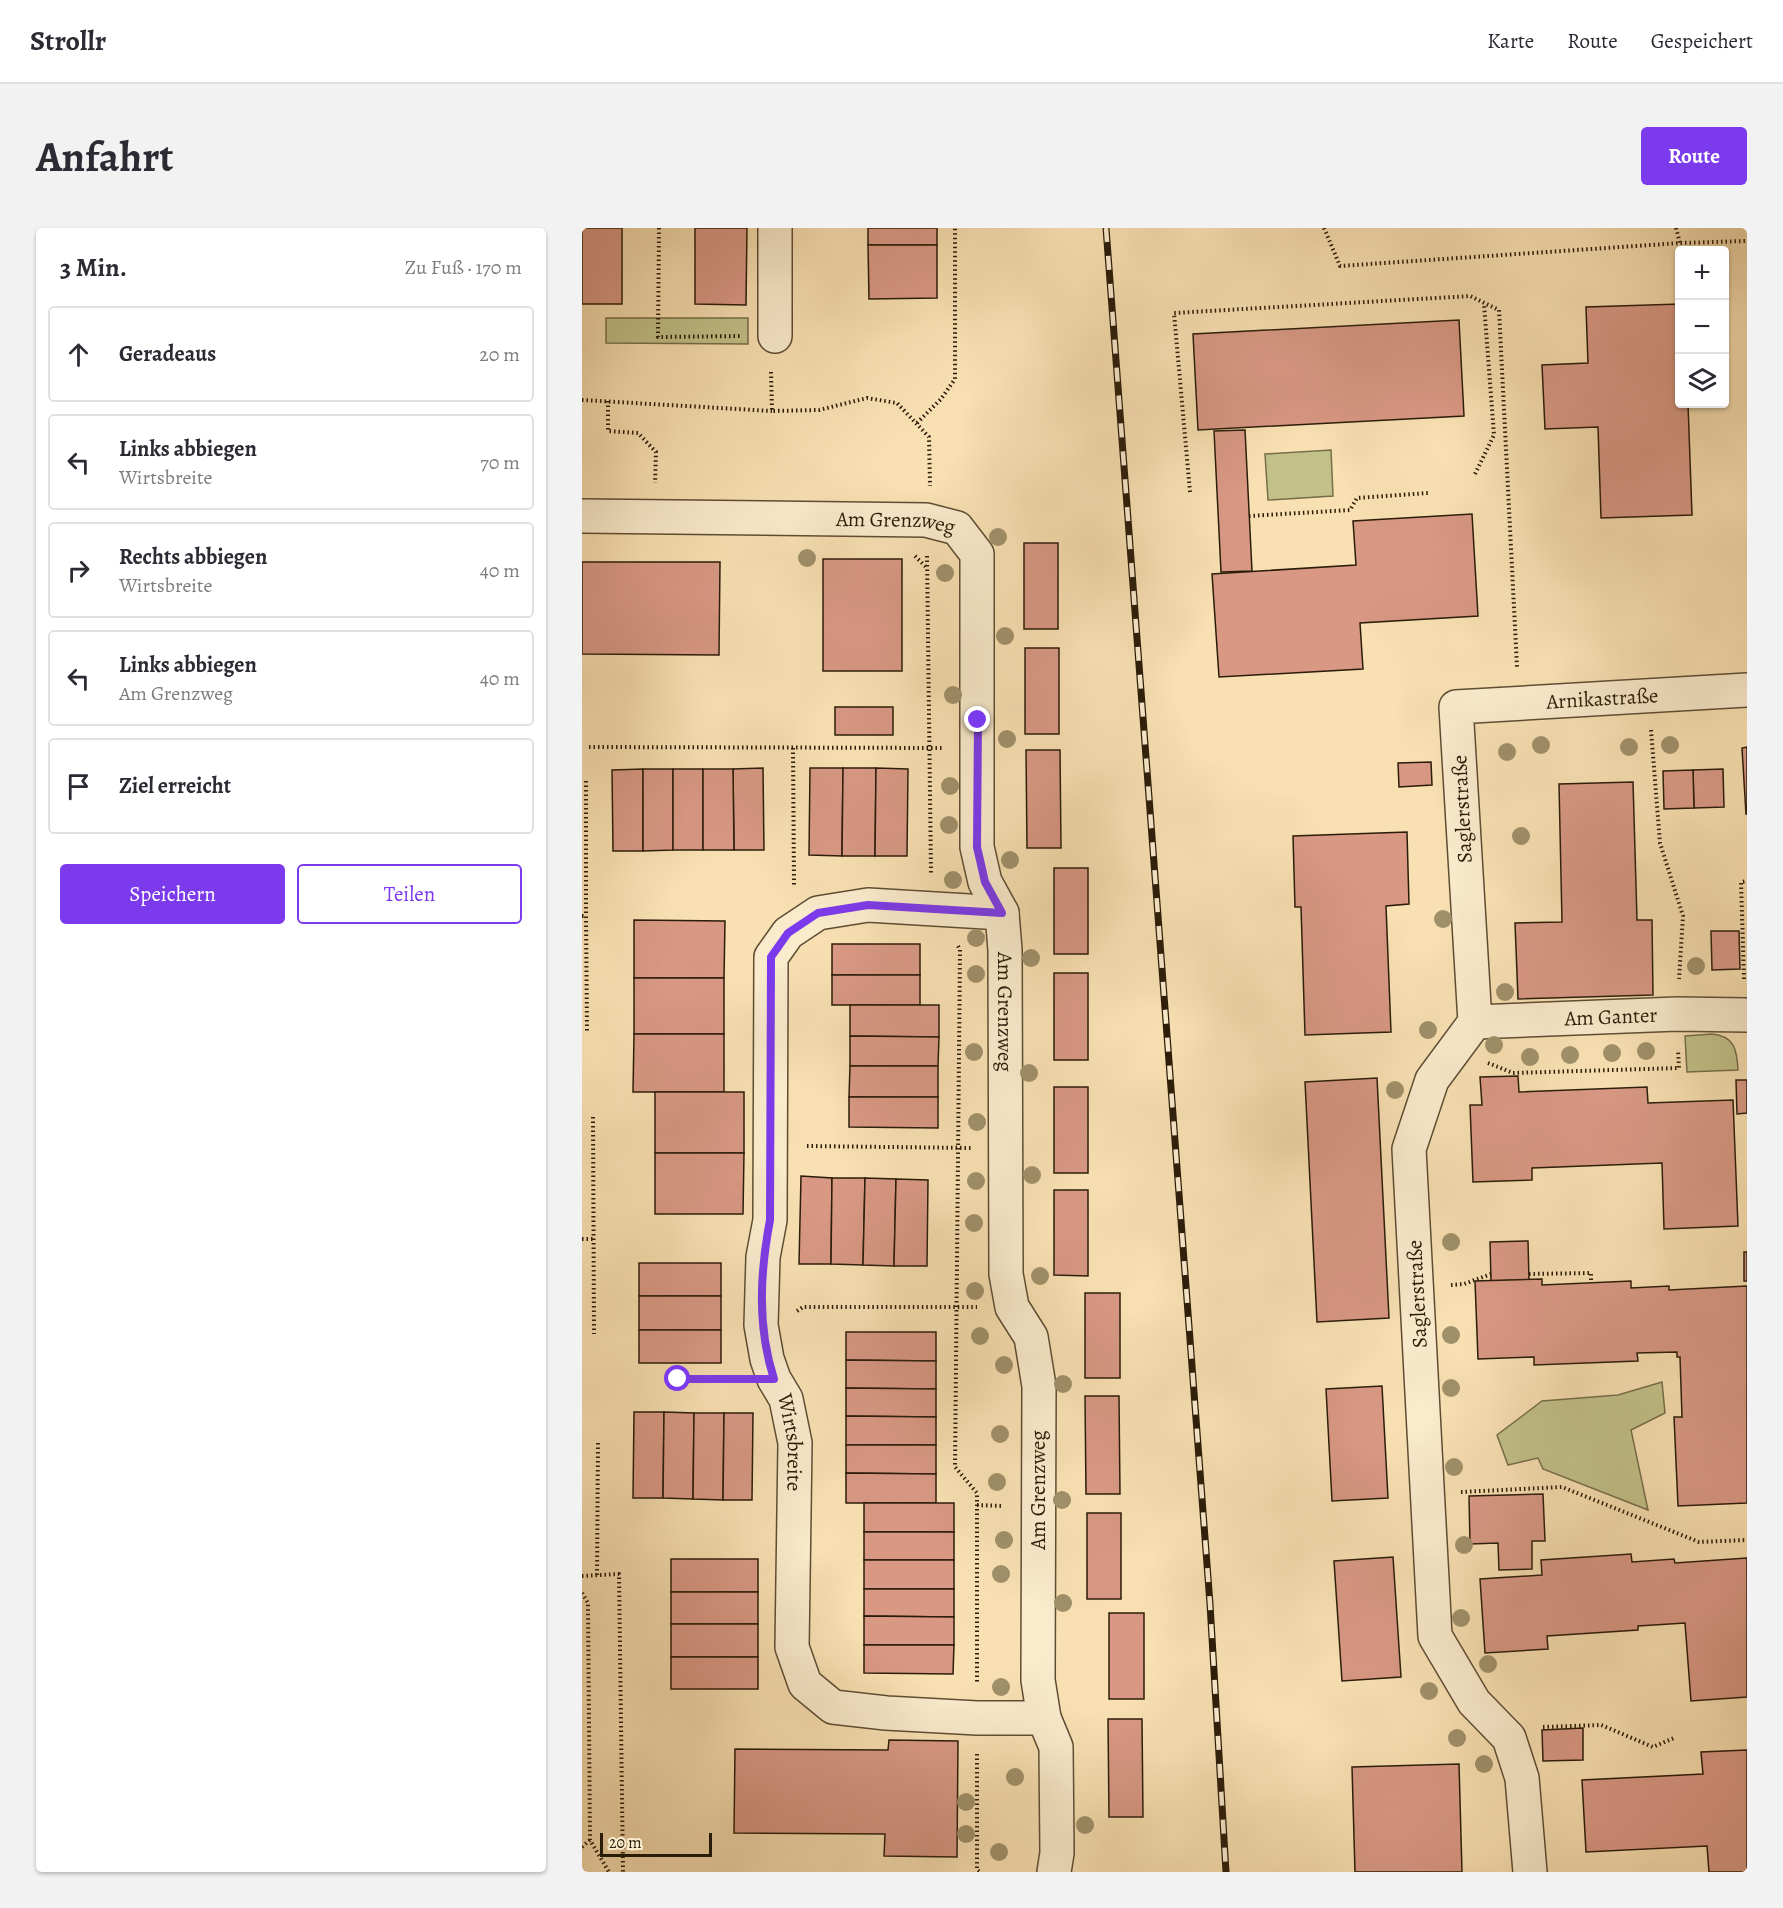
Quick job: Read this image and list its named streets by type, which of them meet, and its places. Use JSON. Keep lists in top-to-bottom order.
{
  "streets": {
    "street": [
      "Am Grenzweg",
      "Arnikastraße",
      "Saglerstraße",
      "Am Ganter",
      "Wirtsbreite"
    ]
  },
  "crossings": [
    ["Am Grenzweg", "Wirtsbreite"],
    ["Arnikastraße", "Saglerstraße"],
    ["Saglerstraße", "Am Ganter"]
  ],
  "scale_bar": "20 m",
  "page": {
    "header": "Strollr",
    "nav": ["Karte", "Route", "Gespeichert"],
    "buttons": [
      "Route",
      ["Speichern", "Teilen"]
    ],
    "title": "Anfahrt",
    "heading": ["3 Min.", "Zu Fuß · 170 m"],
    "map_buttons": ["+", "−"],
    "list": [
      ["Geradeaus", "20 m"],
      ["Links abbiegen", "Wirtsbreite", "70 m"],
      ["Rechts abbiegen", "Wirtsbreite", "40 m"],
      ["Links abbiegen", "Am Grenzweg", "40 m"],
      "Ziel erreicht"
    ],
    "scale": "20 m"
  }
}
